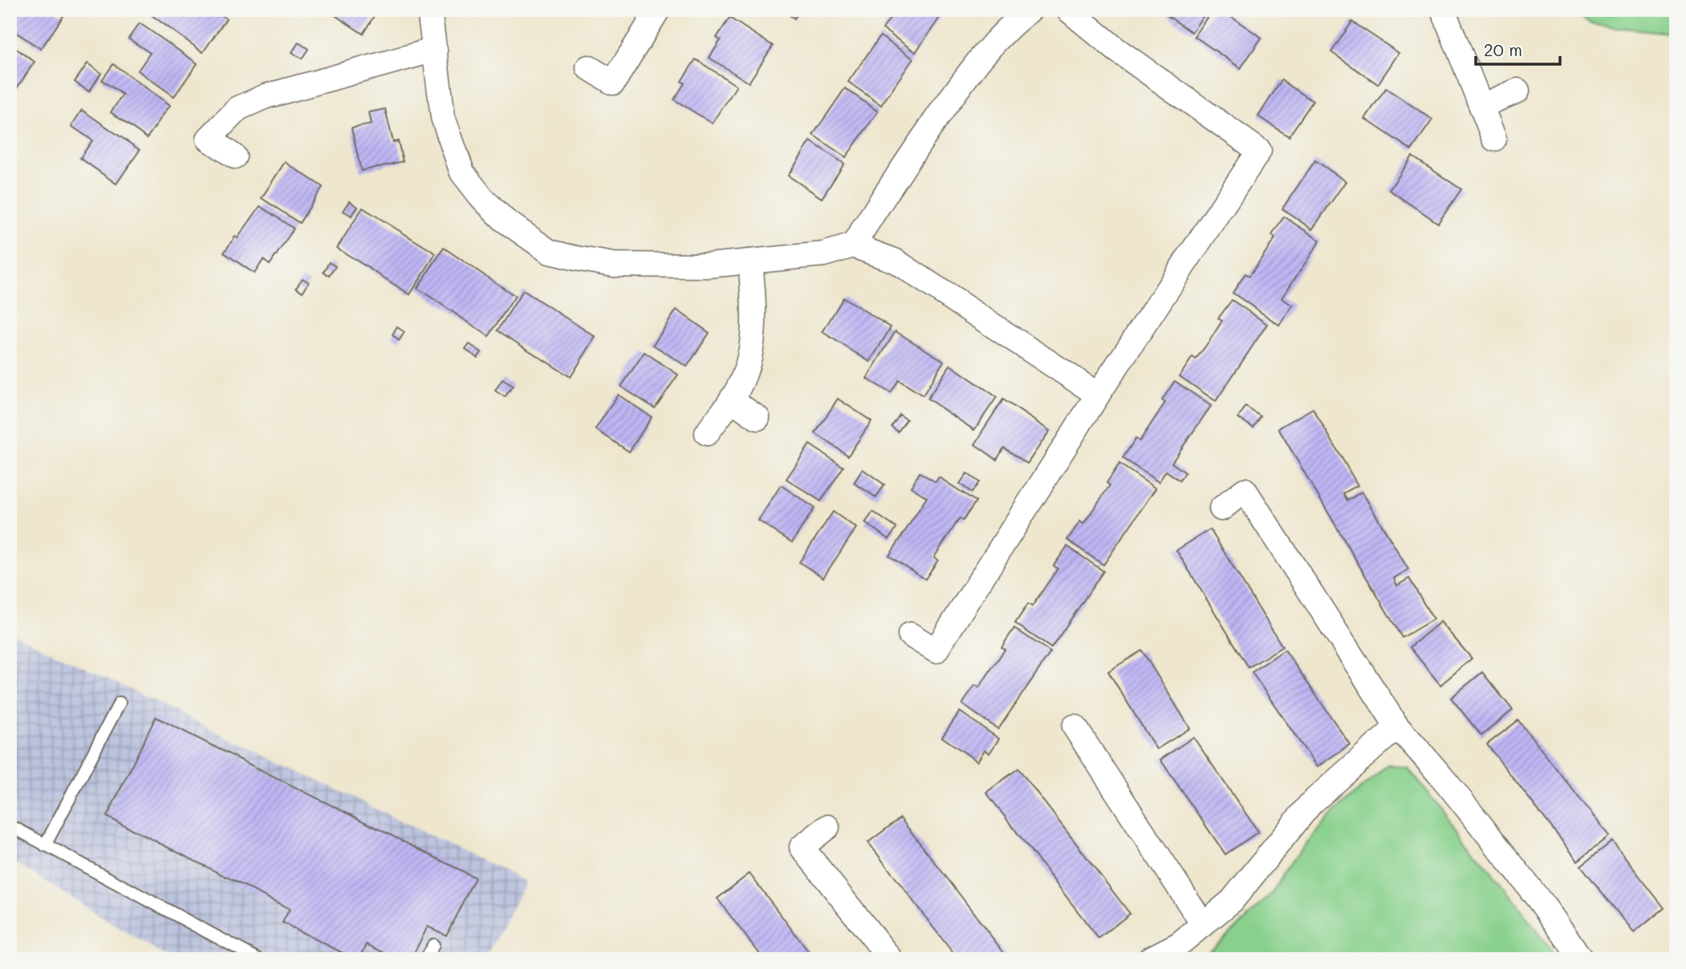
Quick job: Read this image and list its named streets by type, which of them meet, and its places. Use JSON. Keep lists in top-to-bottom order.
{
  "scale_bar": "20 m"
}
